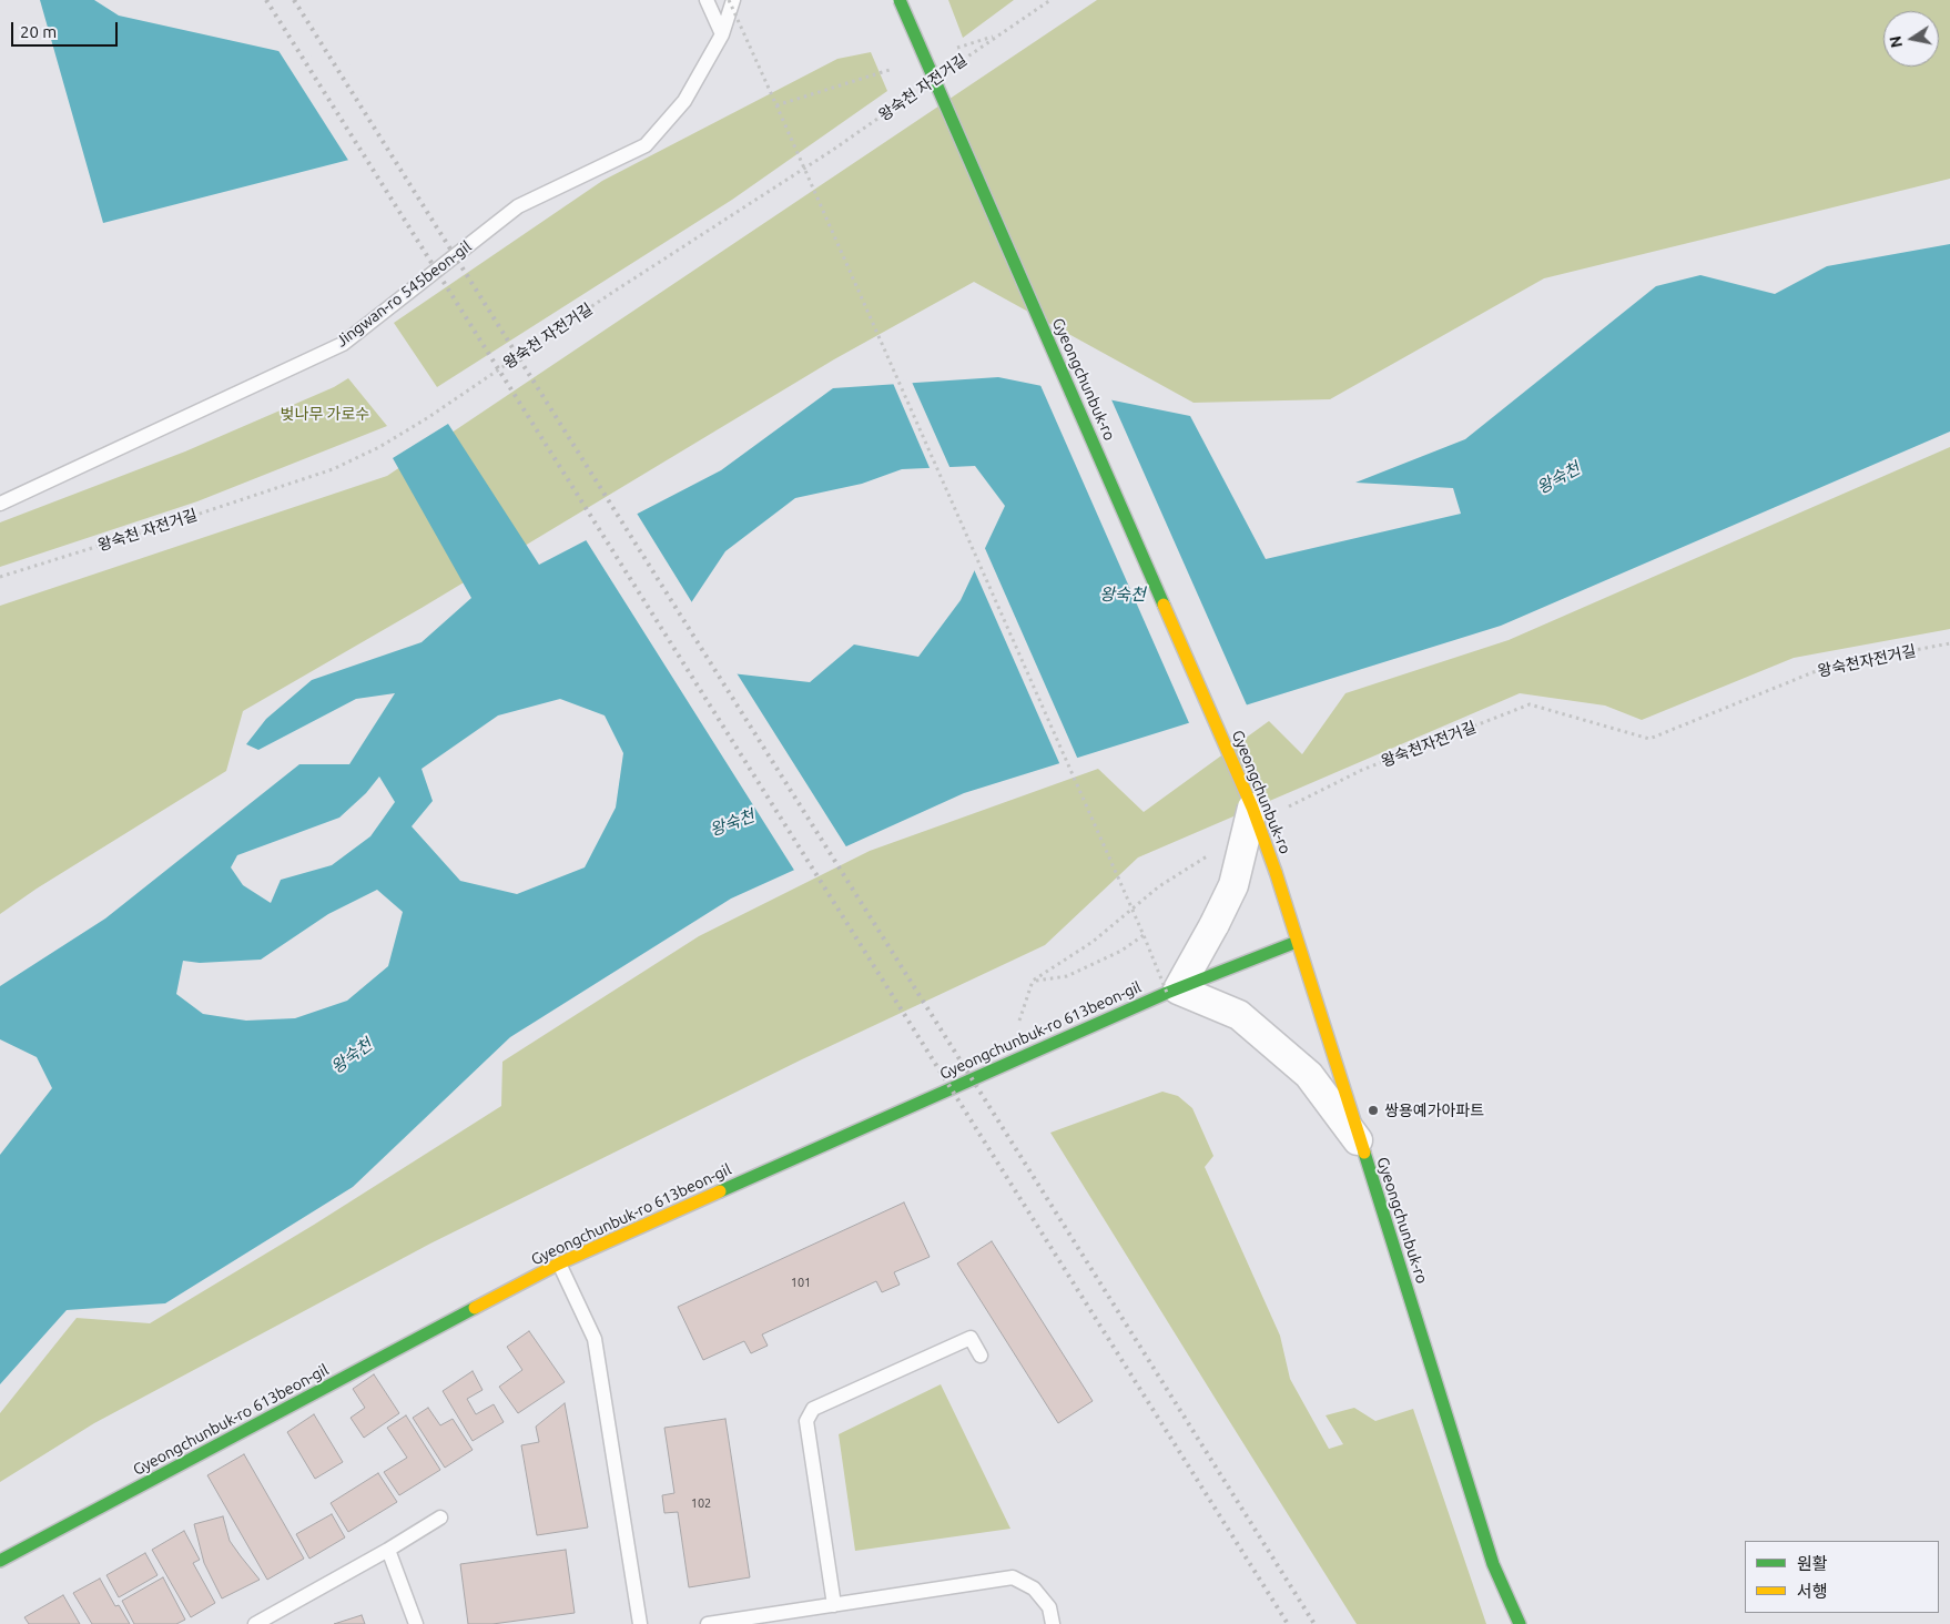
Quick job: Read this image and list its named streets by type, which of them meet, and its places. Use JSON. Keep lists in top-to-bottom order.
{
  "streets": {
    "street": ["Gyeongchunbuk-ro", "Gyeongchunbuk-ro 613beon-gil"],
    "lane": ["Jingwan-ro 545beon-gil"],
    "path": ["왕숙천 자전거길", "왕숙천자전거길"]
  },
  "crossings": [
    ["Gyeongchunbuk-ro", "Gyeongchunbuk-ro 613beon-gil"]
  ],
  "water": ["왕숙천"],
  "parks": ["벚나무 가로수"],
  "places": ["쌍용예가아파트"],
  "house_numbers": ["101", "102"],
  "legend": ["원활", "서행"],
  "scale_bar": "20 m",
  "north": "left"
}
